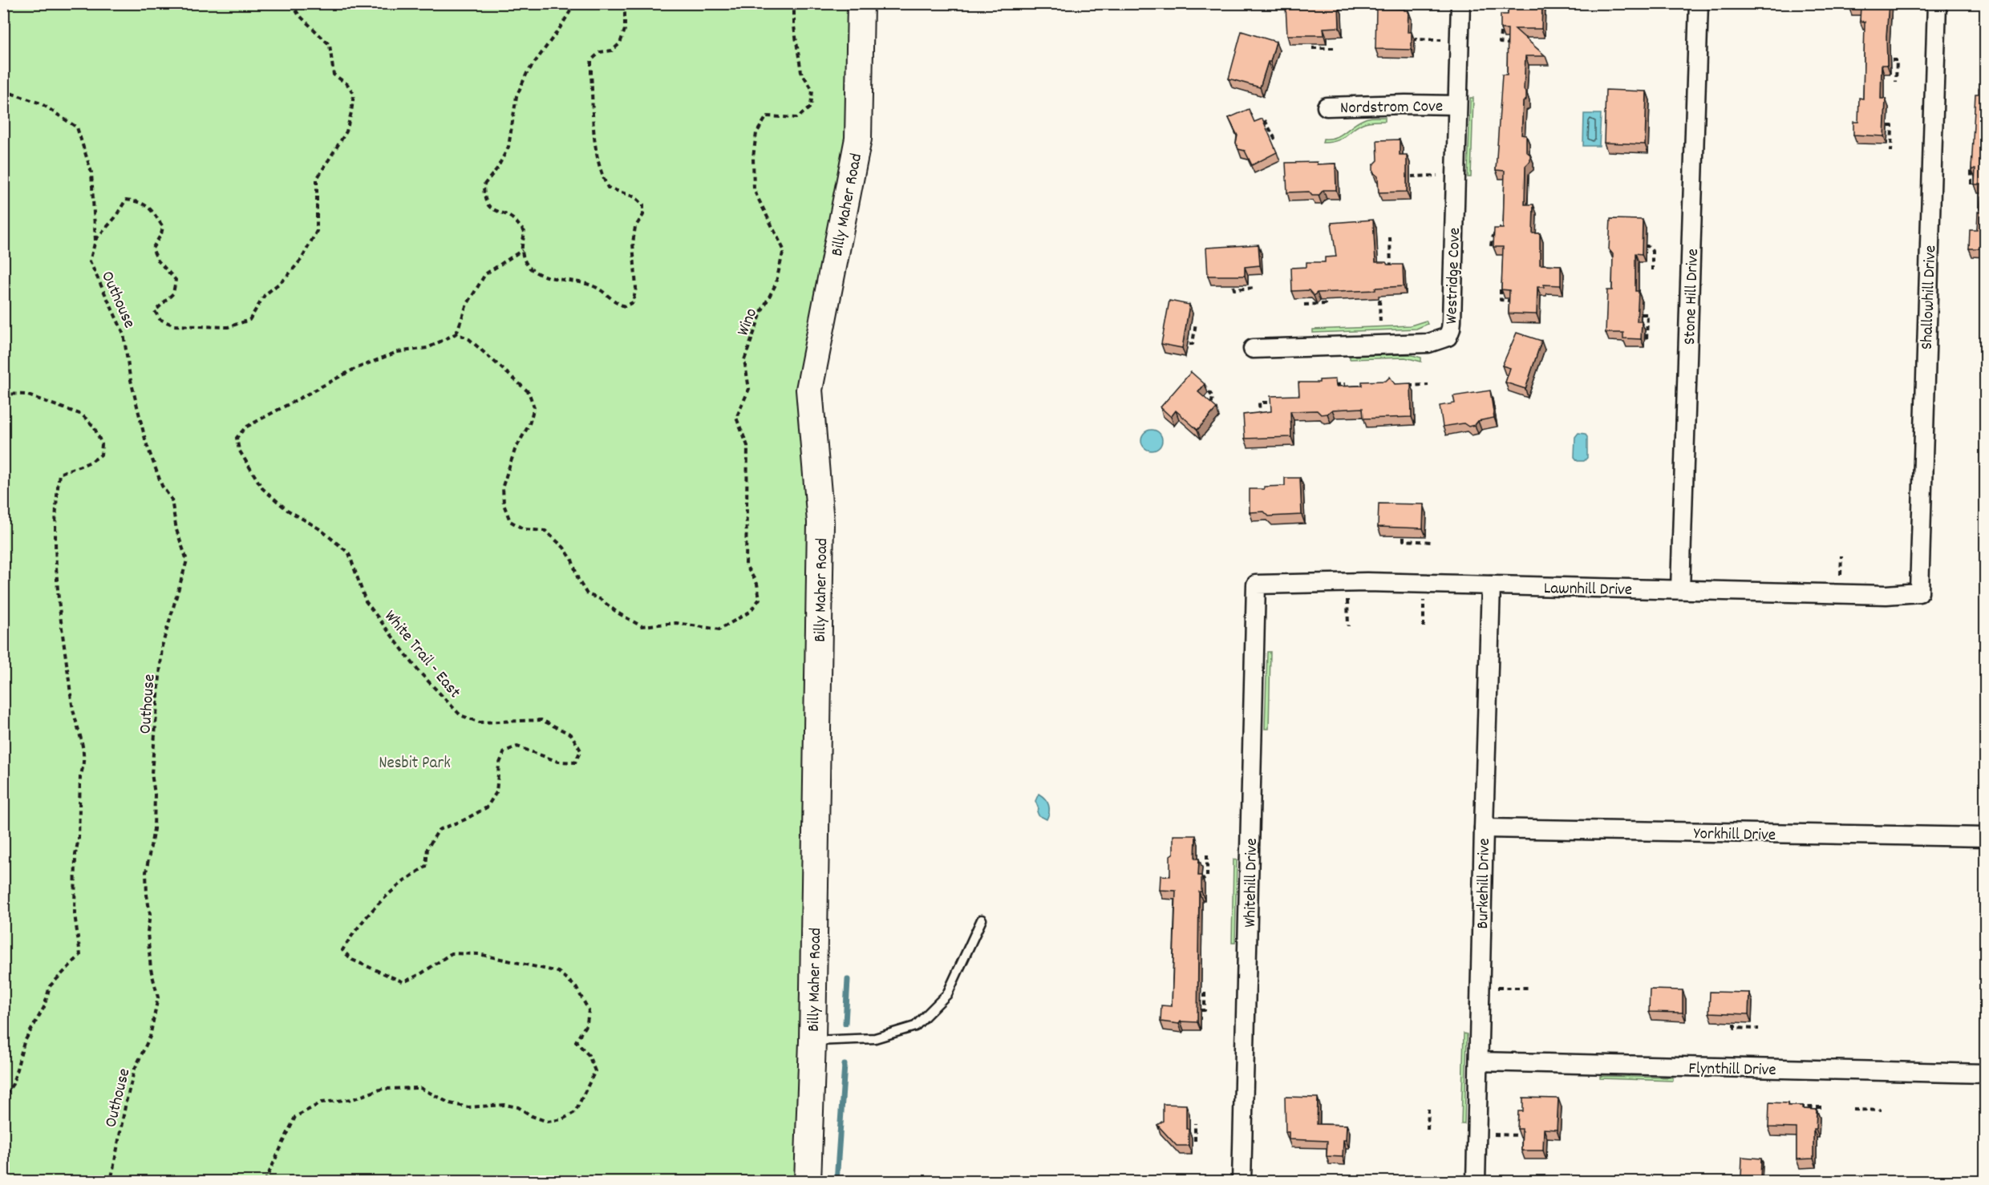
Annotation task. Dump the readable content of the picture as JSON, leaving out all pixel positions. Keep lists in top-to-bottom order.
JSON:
{
  "streets": {
    "main road": ["Billy Maher Road"],
    "street": [
      "Nordstrom Cove",
      "Westridge Cove",
      "Stone Hill Drive",
      "Shallowhill Drive",
      "Lawnhill Drive",
      "Yorkhill Drive",
      "Whitehill Drive",
      "Burkehill Drive",
      "Flynthill Drive"
    ],
    "path": ["Outhouse", "Wino", "White Trail - East"]
  },
  "crossings": [
    ["Nordstrom Cove", "Westridge Cove"],
    ["Stone Hill Drive", "Lawnhill Drive"],
    ["Shallowhill Drive", "Lawnhill Drive"],
    ["Wino", "White Trail - East"],
    ["Lawnhill Drive", "Whitehill Drive"],
    ["Lawnhill Drive", "Burkehill Drive"],
    ["Yorkhill Drive", "Burkehill Drive"],
    ["Burkehill Drive", "Flynthill Drive"]
  ],
  "parks": ["Nesbit Park"]
}
